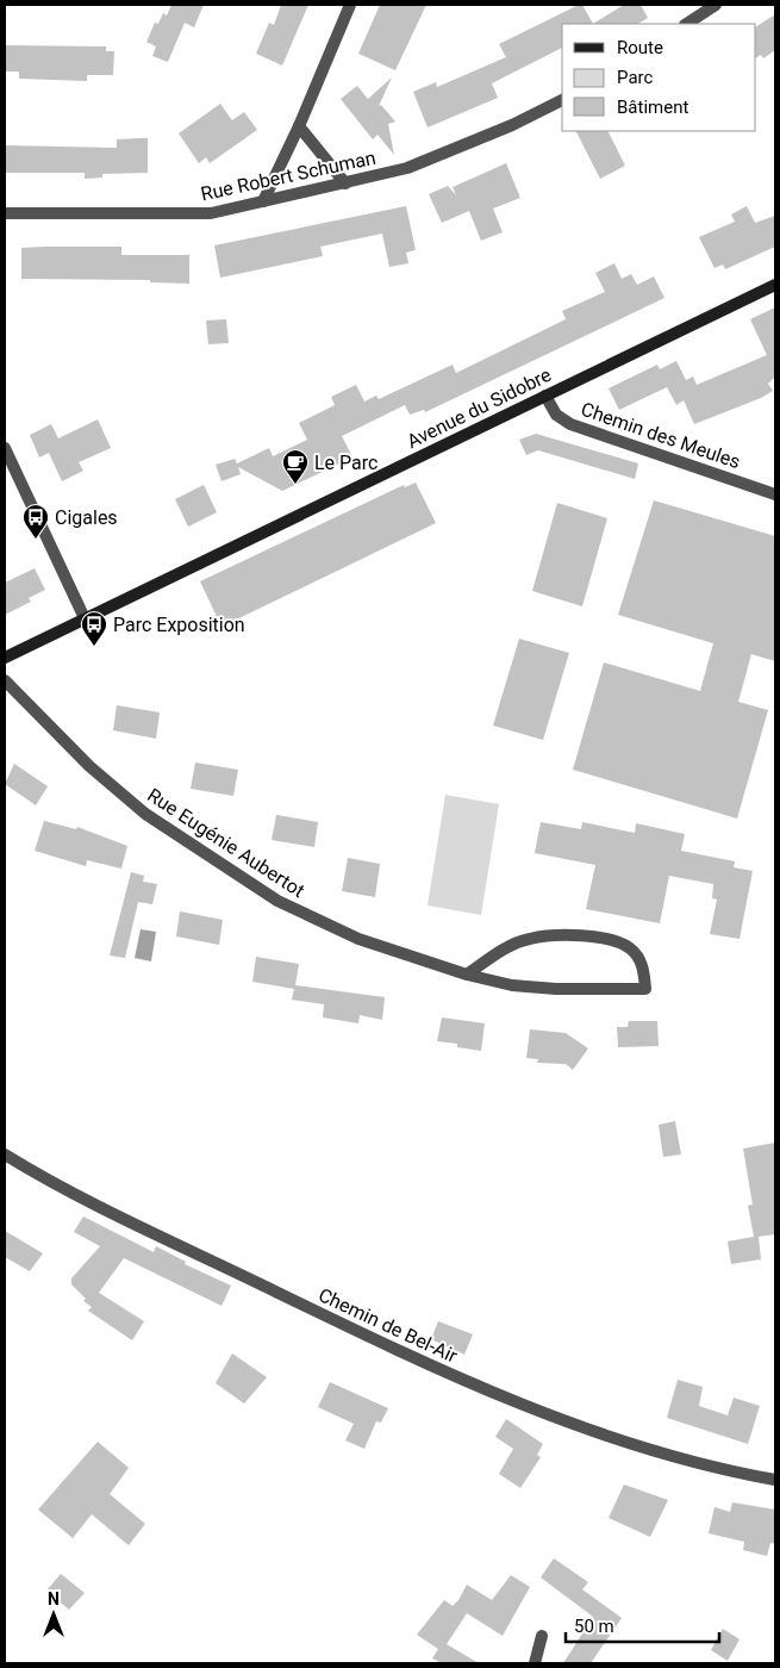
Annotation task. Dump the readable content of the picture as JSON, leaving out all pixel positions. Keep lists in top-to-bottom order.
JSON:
{
  "streets": {
    "main road": ["Avenue du Sidobre"],
    "street": [
      "Rue Robert Schuman",
      "Chemin des Meules",
      "Rue Eugénie Aubertot",
      "Chemin de Bel-Air"
    ]
  },
  "crossings": [
    ["Avenue du Sidobre", "Chemin des Meules"]
  ],
  "places": {
    "cafe": ["Le Parc"],
    "bus stop": ["Cigales", "Parc Exposition"]
  },
  "legend": ["Route", "Parc", "Bâtiment"],
  "scale_bar": "50 m",
  "north": "top"
}
